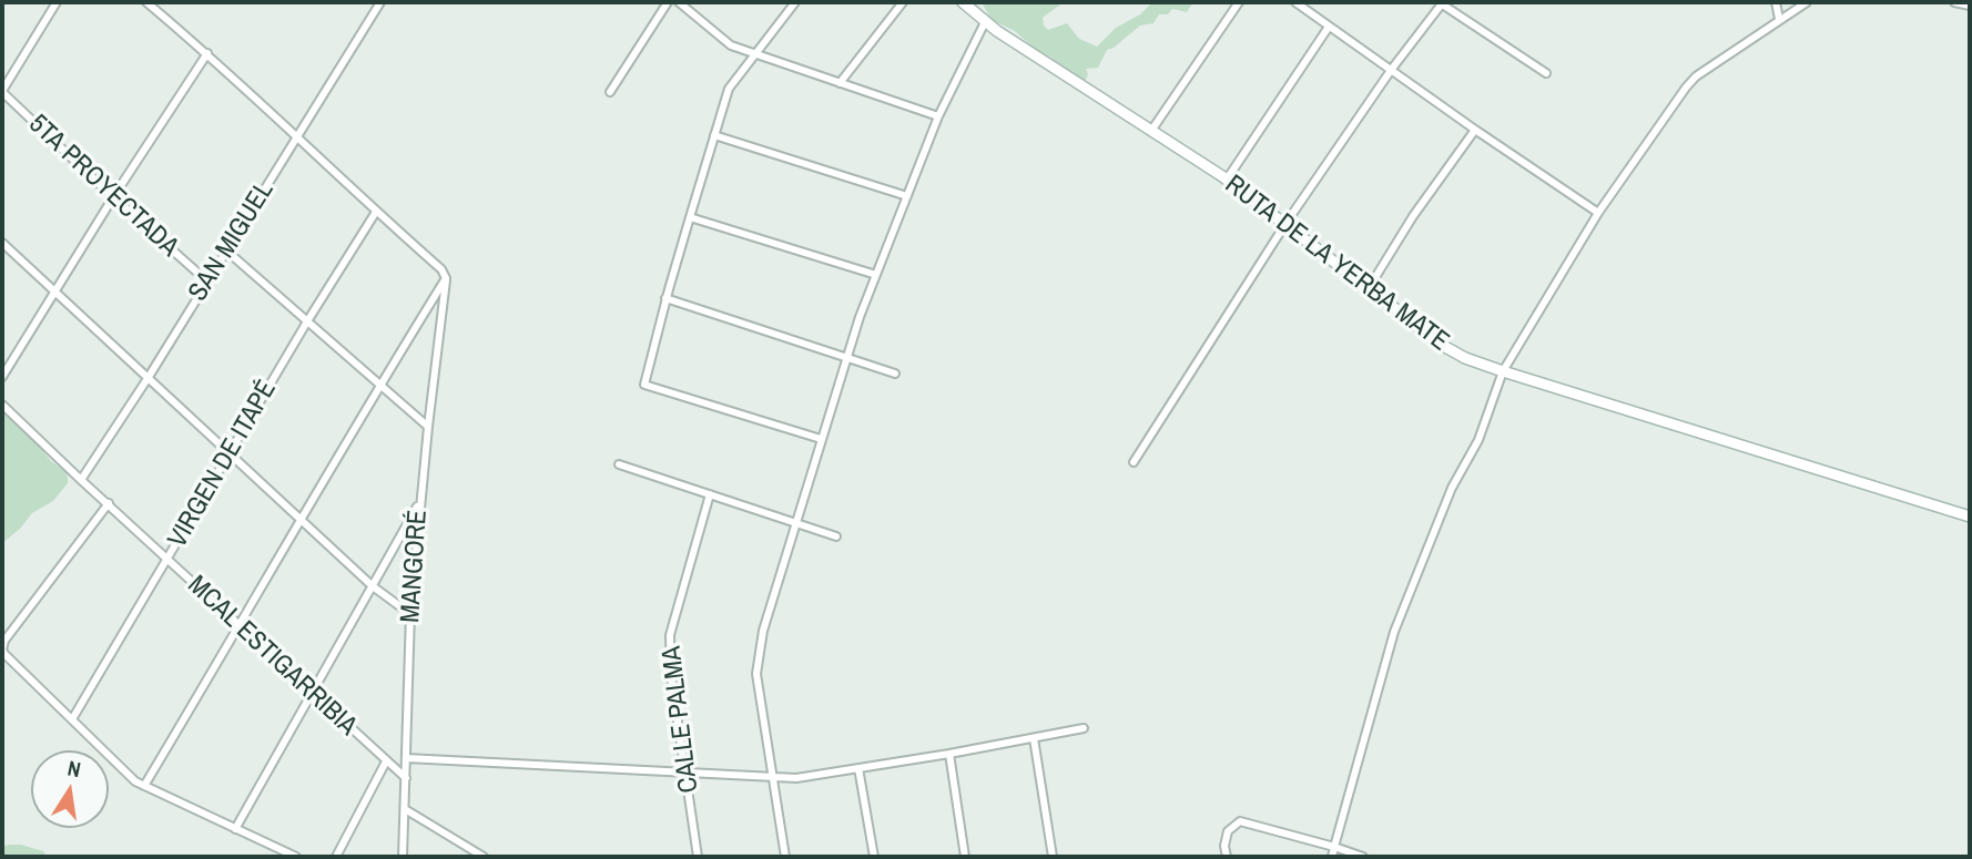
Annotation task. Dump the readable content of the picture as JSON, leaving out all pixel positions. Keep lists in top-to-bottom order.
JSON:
{
  "streets": {
    "main road": ["RUTA DE LA YERBA MATE"],
    "street": [
      "5TA PROYECTADA",
      "SAN MIGUEL",
      "VIRGEN DE ITAPÉ",
      "MANGORÉ",
      "MCAL ESTIGARRIBIA",
      "CALLE PALMA"
    ]
  },
  "crossings": [
    ["5TA PROYECTADA", "SAN MIGUEL"],
    ["SAN MIGUEL", "MCAL ESTIGARRIBIA"],
    ["VIRGEN DE ITAPÉ", "MCAL ESTIGARRIBIA"],
    ["MANGORÉ", "MCAL ESTIGARRIBIA"]
  ],
  "north": "top"
}
